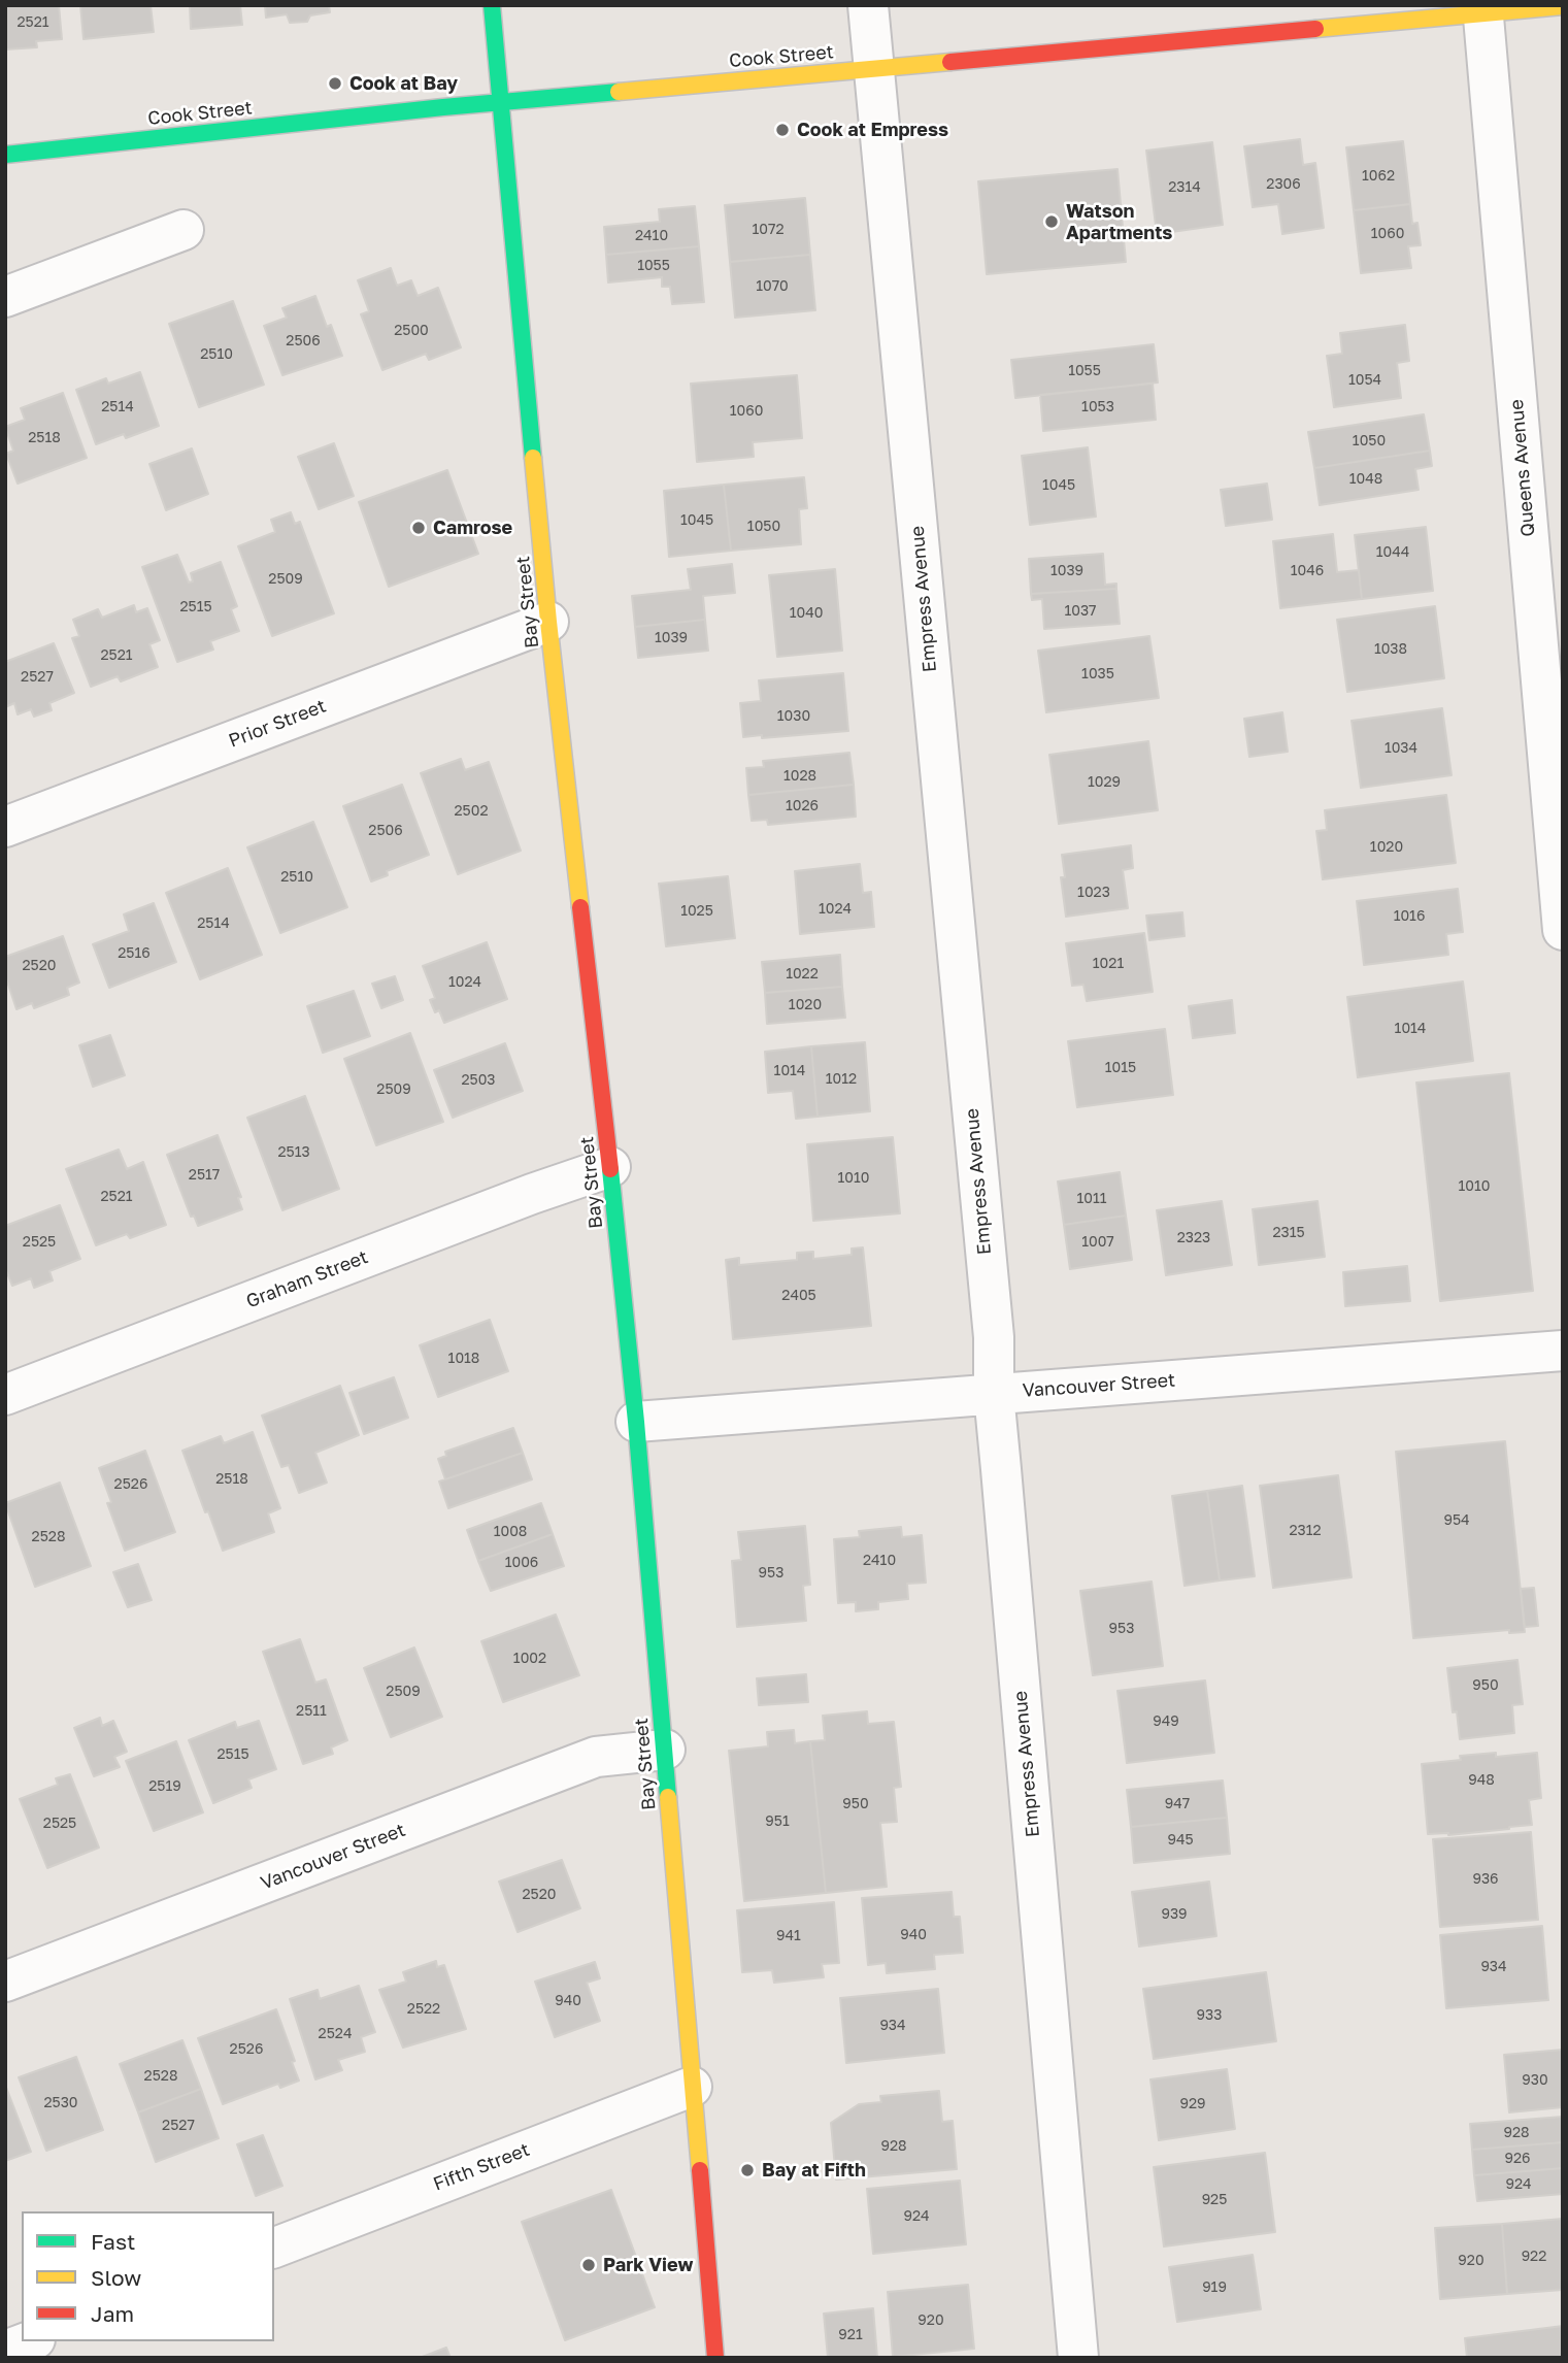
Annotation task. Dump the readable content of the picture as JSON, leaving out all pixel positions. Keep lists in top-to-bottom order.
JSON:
{
  "streets": {
    "main road": ["Cook Street", "Bay Street"],
    "street": [
      "Queens Avenue",
      "Empress Avenue",
      "Prior Street",
      "Graham Street",
      "Vancouver Street",
      "Fifth Street"
    ]
  },
  "crossings": [
    ["Cook Street", "Queens Avenue"],
    ["Cook Street", "Empress Avenue"],
    ["Cook Street", "Bay Street"],
    ["Empress Avenue", "Vancouver Street"],
    ["Bay Street", "Prior Street"],
    ["Bay Street", "Graham Street"],
    ["Bay Street", "Vancouver Street"],
    ["Bay Street", "Fifth Street"]
  ],
  "places": [
    "Cook at Bay",
    "Cook at Empress",
    "Watson Apartments",
    "Camrose",
    "Bay at Fifth",
    "Park View"
  ],
  "house_numbers": [
    "2521",
    "1062",
    "2306",
    "2314",
    "1072",
    "1060",
    "2410",
    "1055",
    "1070",
    "2500",
    "2506",
    "2510",
    "1055",
    "1054",
    "2514",
    "1053",
    "1060",
    "2518",
    "1050",
    "1048",
    "1045",
    "1045",
    "1050",
    "1044",
    "1039",
    "1046",
    "2509",
    "2515",
    "1037",
    "1040",
    "1039",
    "1038",
    "2521",
    "1035",
    "2527",
    "1030",
    "1034",
    "1028",
    "1029",
    "1026",
    "2502",
    "2506",
    "1020",
    "2510",
    "1023",
    "1024",
    "1025",
    "1016",
    "2514",
    "2516",
    "1021",
    "2520",
    "1022",
    "1024",
    "1020",
    "1014",
    "1015",
    "1014",
    "1012",
    "2503",
    "2509",
    "2513",
    "2517",
    "1010",
    "1010",
    "2521",
    "1011",
    "2315",
    "2323",
    "2525",
    "1007",
    "2405",
    "1018",
    "2518",
    "2526",
    "954",
    "2312",
    "1008",
    "2528",
    "2410",
    "1006",
    "953",
    "953",
    "1002",
    "950",
    "2509",
    "2511",
    "949",
    "2515",
    "948",
    "2519",
    "950",
    "947",
    "951",
    "2525",
    "945",
    "936",
    "2520",
    "939",
    "940",
    "941",
    "934",
    "940",
    "2522",
    "933",
    "934",
    "2524",
    "2526",
    "2528",
    "930",
    "2530",
    "929",
    "2527",
    "928",
    "928",
    "926",
    "924",
    "925",
    "924",
    "922",
    "920",
    "919",
    "920",
    "921"
  ],
  "legend": ["Fast", "Slow", "Jam"]
}
